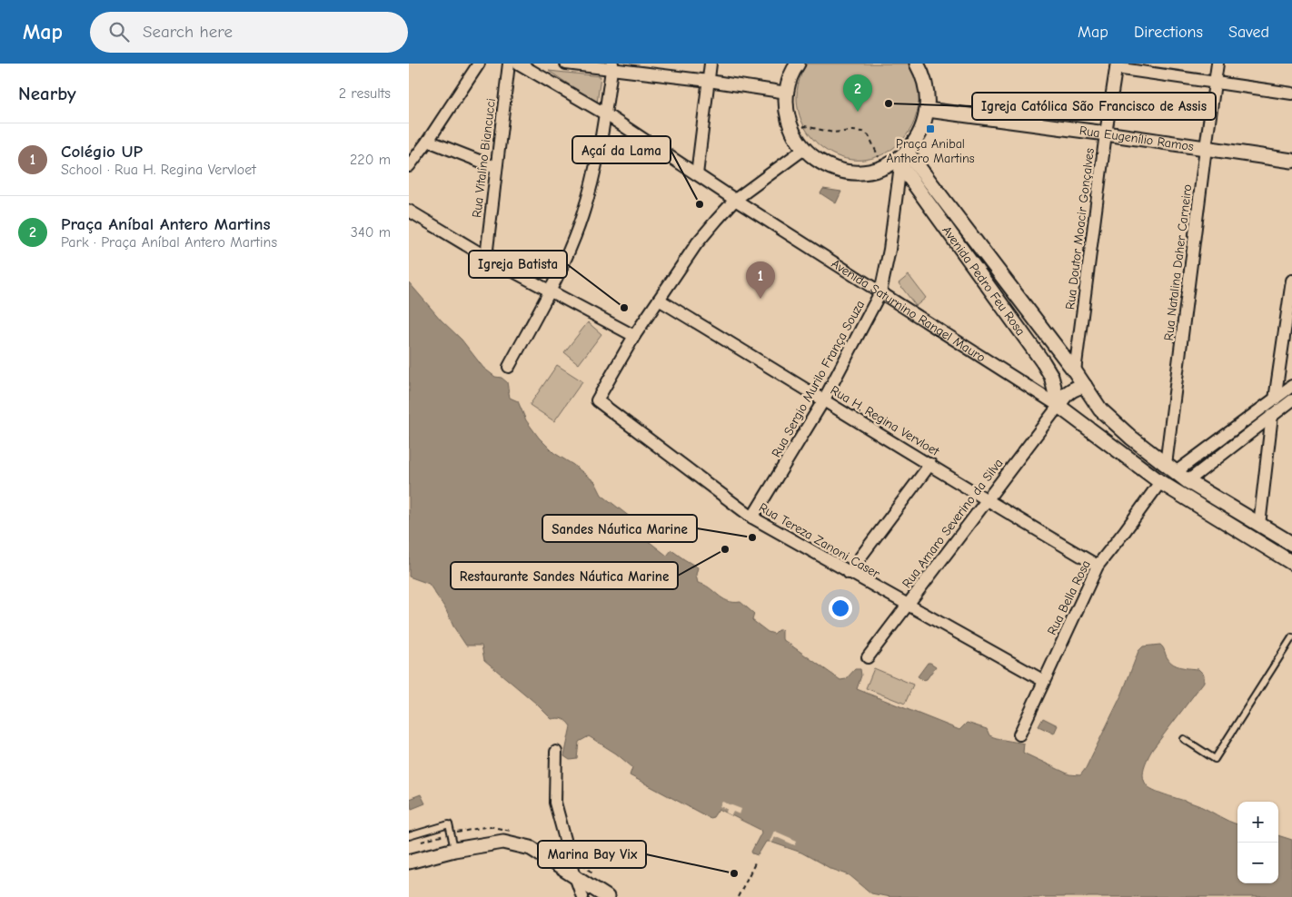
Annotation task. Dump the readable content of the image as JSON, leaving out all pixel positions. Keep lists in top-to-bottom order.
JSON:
{
  "streets": {
    "street": [
      "Rua Eugenílio Ramos",
      "Rua Vitalino Biancucci",
      "Rua Doutor Moacir Gonçalves",
      "Rua Natalina Daher Carneiro",
      "Avenida Pedro Feu Rosa",
      "Avenida Saturnino Rangel Mauro",
      "Rua Sergio Murilo França Souza",
      "Rua H. Regina Vervloet",
      "Rua Amaro Severino da Silva",
      "Rua Tereza Zanoni Caser",
      "Rua Bella Rosa"
    ]
  },
  "crossings": [
    ["Rua Eugenílio Ramos", "Rua Doutor Moacir Gonçalves"],
    ["Rua Eugenílio Ramos", "Rua Natalina Daher Carneiro"],
    ["Rua Doutor Moacir Gonçalves", "Avenida Pedro Feu Rosa"],
    ["Avenida Pedro Feu Rosa", "Avenida Saturnino Rangel Mauro"],
    ["Avenida Pedro Feu Rosa", "Rua Sergio Murilo França Souza"],
    ["Avenida Pedro Feu Rosa", "Rua Amaro Severino da Silva"],
    ["Avenida Saturnino Rangel Mauro", "Rua Sergio Murilo França Souza"],
    ["Avenida Saturnino Rangel Mauro", "Rua Amaro Severino da Silva"],
    ["Avenida Saturnino Rangel Mauro", "Rua Bella Rosa"],
    ["Rua Sergio Murilo França Souza", "Rua H. Regina Vervloet"],
    ["Rua Sergio Murilo França Souza", "Rua Tereza Zanoni Caser"],
    ["Rua H. Regina Vervloet", "Rua Amaro Severino da Silva"],
    ["Rua H. Regina Vervloet", "Rua Bella Rosa"],
    ["Rua Amaro Severino da Silva", "Rua Tereza Zanoni Caser"],
    ["Rua Tereza Zanoni Caser", "Rua Bella Rosa"]
  ],
  "places": {
    "other": [
      "Igreja Católica São Francisco de Assis",
      "Açaí da Lama",
      "Igreja Batista",
      "Sandes Náutica Marine",
      "Restaurante Sandes Náutica Marine",
      "Marina Bay Vix"
    ],
    "transit": ["Praça Anibal Anthero Martins"]
  },
  "page": {
    "header": "Map",
    "search": "Search here",
    "nav": ["Map", "Directions", "Saved"],
    "heading": ["Nearby", "2 results"],
    "pins": ["2", "1"],
    "list": [
      {
        "mark": "1",
        "name": "Colégio UP",
        "note": "School · Rua H. Regina Vervloet",
        "value": "220 m"
      },
      {
        "mark": "2",
        "name": "Praça Aníbal Antero Martins",
        "note": "Park · Praça Aníbal Antero Martins",
        "value": "340 m"
      }
    ],
    "map_buttons": ["+", "−"]
  }
}
